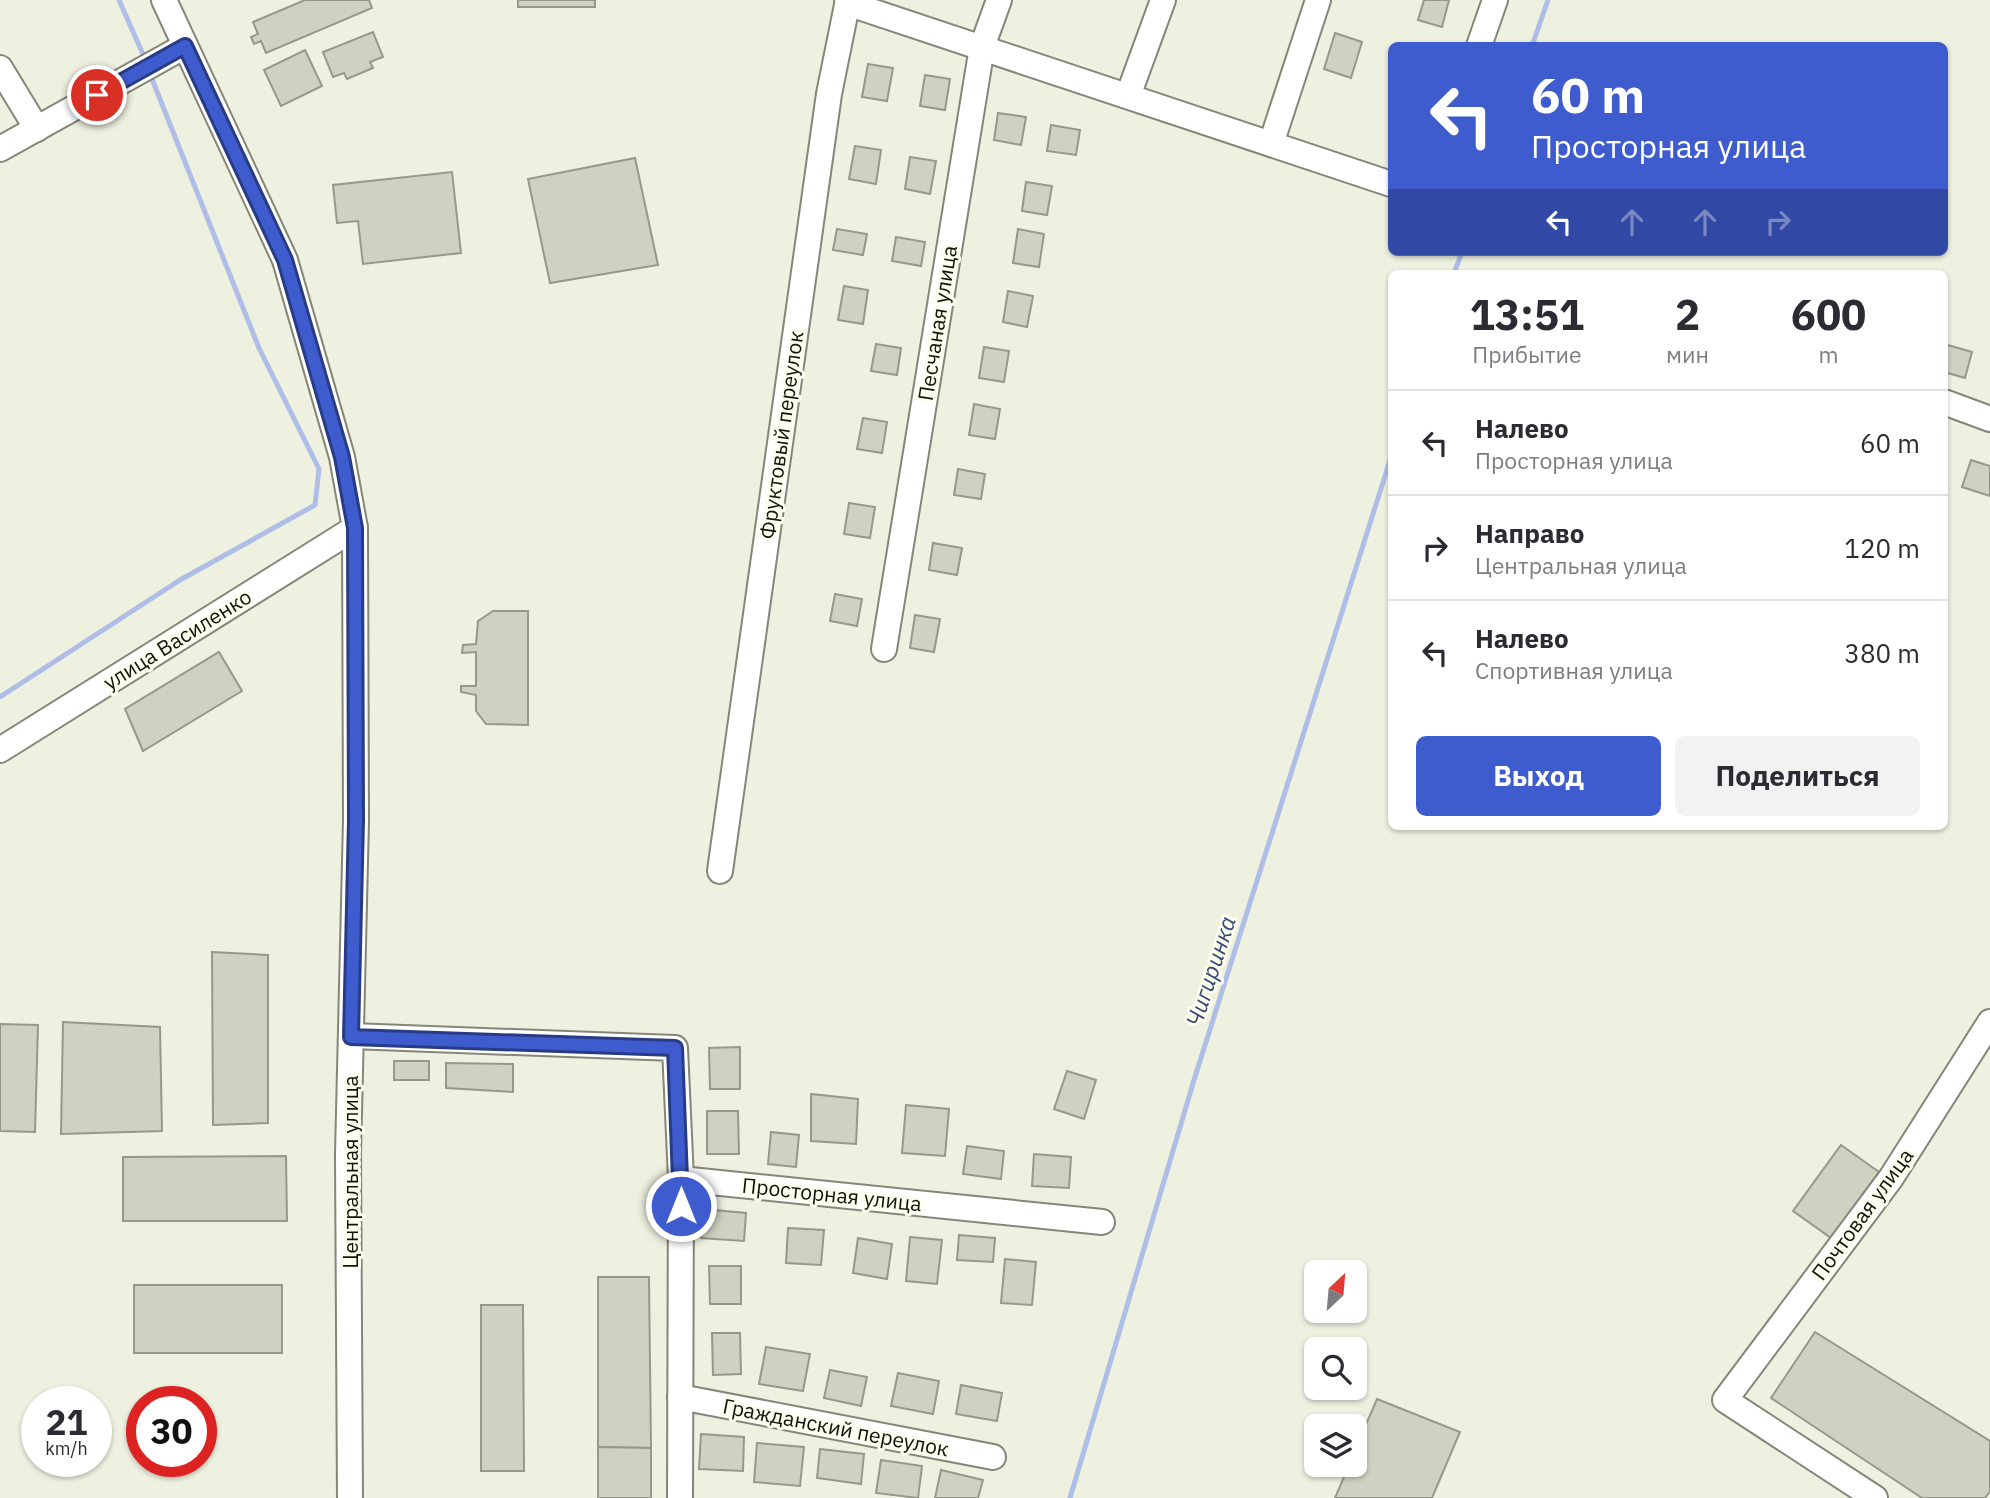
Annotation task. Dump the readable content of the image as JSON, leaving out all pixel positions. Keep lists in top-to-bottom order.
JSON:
{
  "streets": {
    "street": [
      "Песчаная улица",
      "Фруктовый переулок",
      "улица Василенко",
      "Центральная улица",
      "Просторная улица",
      "Почтовая улица",
      "Гражданский переулок"
    ]
  },
  "crossings": [
    ["улица Василенко", "Центральная улица"]
  ],
  "water": ["Чигиринка"],
  "north": "top right",
  "page": {
    "turn": ["60 m", "Просторная улица"],
    "eta": [
      "13:51",
      "Прибытие",
      "2",
      "мин",
      "600",
      "m"
    ],
    "list": [
      {
        "name": "Налево",
        "note": "Просторная улица",
        "value": "60 m"
      },
      {
        "name": "Направо",
        "note": "Центральная улица",
        "value": "120 m"
      },
      {
        "name": "Налево",
        "note": "Спортивная улица",
        "value": "380 m"
      }
    ],
    "buttons": ["Выход", "Поделиться"],
    "speed": "21 km/h",
    "limit": "30"
  }
}
